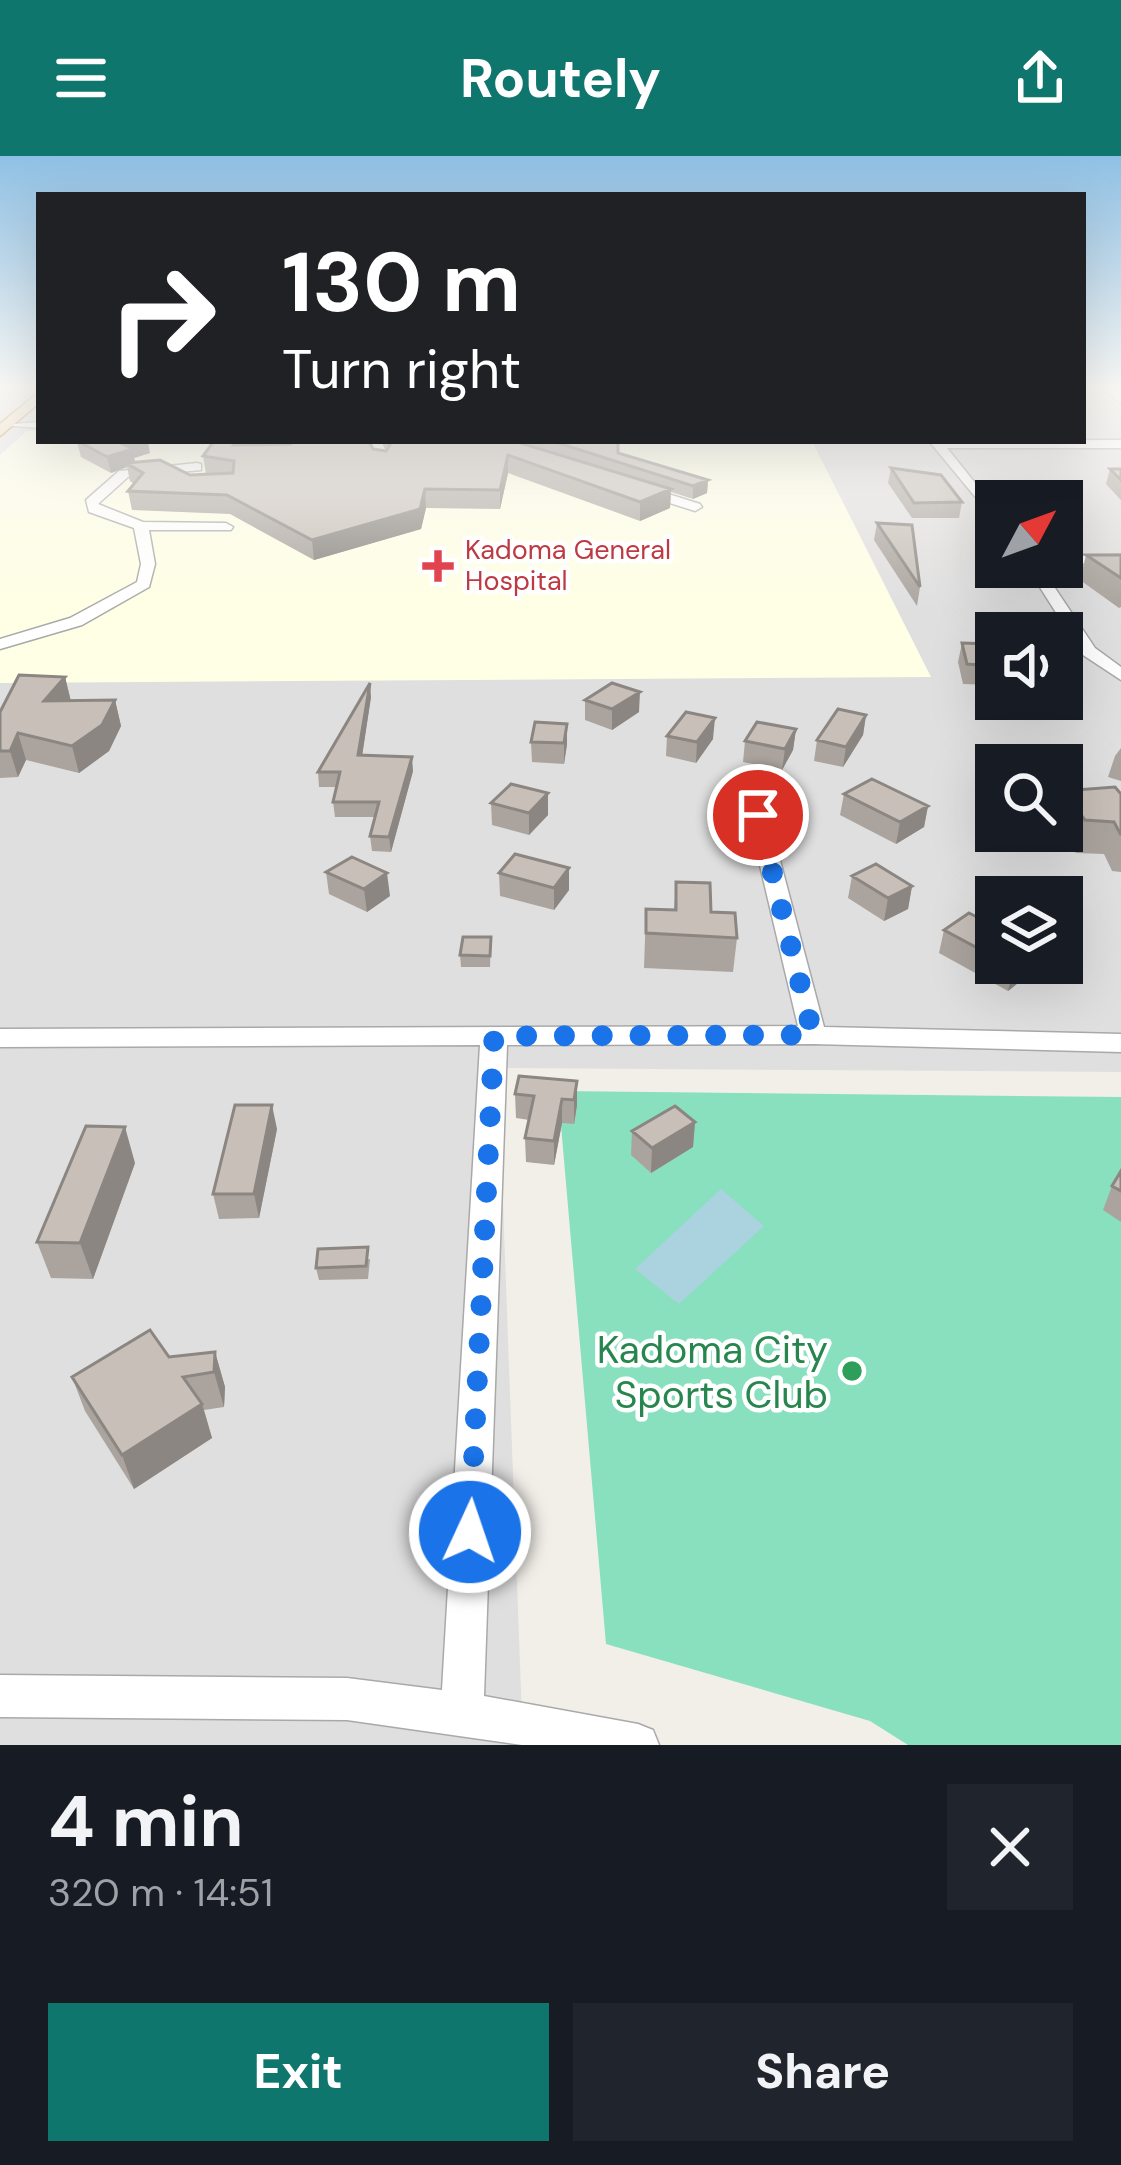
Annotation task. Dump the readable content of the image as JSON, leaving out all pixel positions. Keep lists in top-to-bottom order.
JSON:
{
  "places": {
    "health": ["Kadoma General Hospital"],
    "other": ["Kadoma City Sports Club"]
  },
  "north": "top right",
  "page": {
    "header": "Routely",
    "turn": ["130 m", "Turn right"],
    "heading": ["4 min", "320 m · 14:51"],
    "buttons": ["Exit", "Share"]
  }
}
